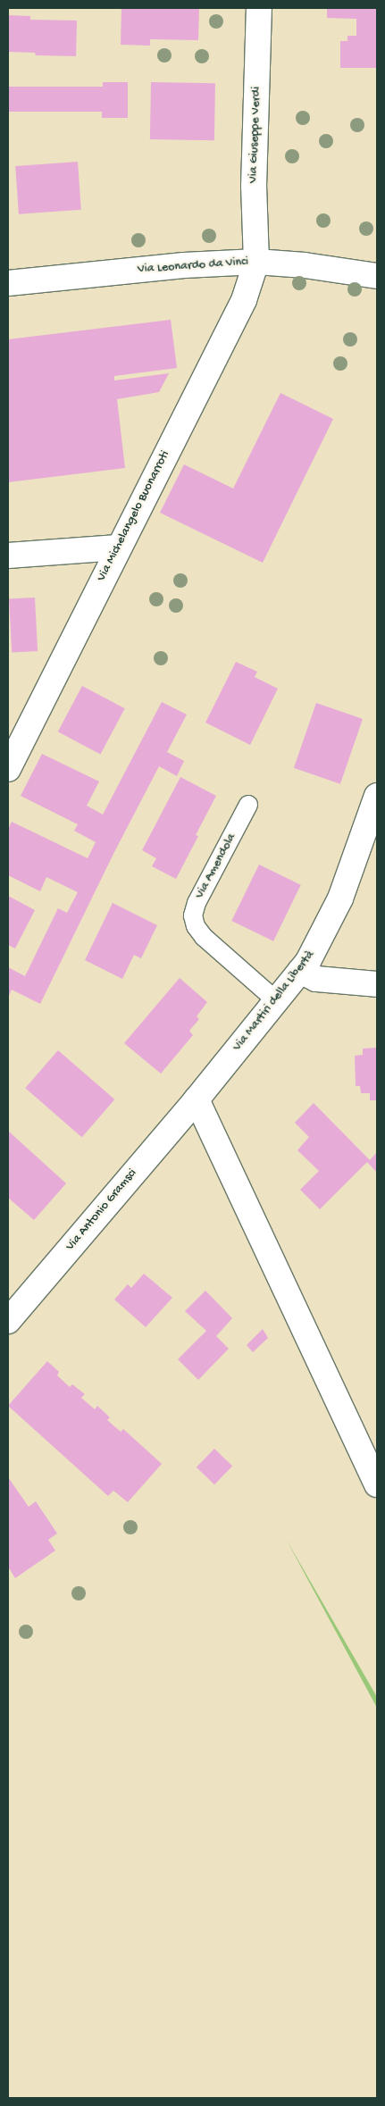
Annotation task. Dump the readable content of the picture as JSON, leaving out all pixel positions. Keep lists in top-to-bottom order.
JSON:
{
  "streets": {
    "street": [
      "Via Giuseppe Verdi",
      "Via Leonardo da Vinci",
      "Via Michelangelo Buonarroti",
      "Via Martiri della Libertà",
      "Via Antonio Gramsci"
    ],
    "lane": ["Via Amendola"]
  },
  "crossings": [
    ["Via Giuseppe Verdi", "Via Leonardo da Vinci"],
    ["Via Giuseppe Verdi", "Via Michelangelo Buonarroti"],
    ["Via Leonardo da Vinci", "Via Michelangelo Buonarroti"],
    ["Via Amendola", "Via Martiri della Libertà"],
    ["Via Martiri della Libertà", "Via Antonio Gramsci"]
  ]
}
